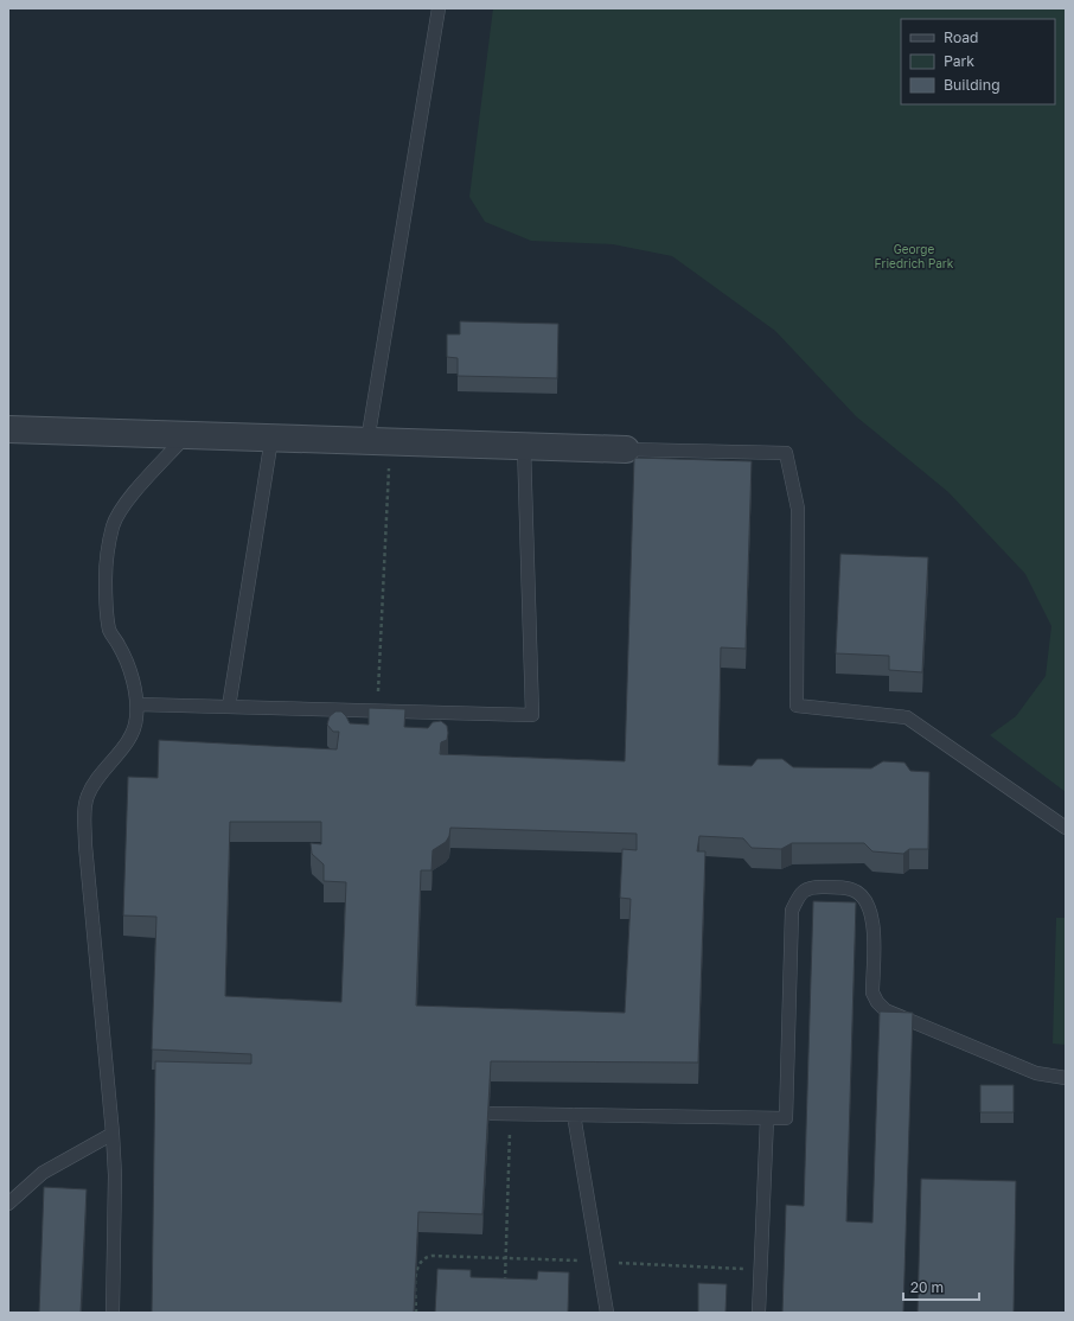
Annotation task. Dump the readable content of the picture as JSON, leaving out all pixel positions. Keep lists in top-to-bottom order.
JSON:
{
  "parks": ["George Friedrich Park"],
  "legend": ["Road", "Park", "Building"],
  "scale_bar": "20 m"
}
